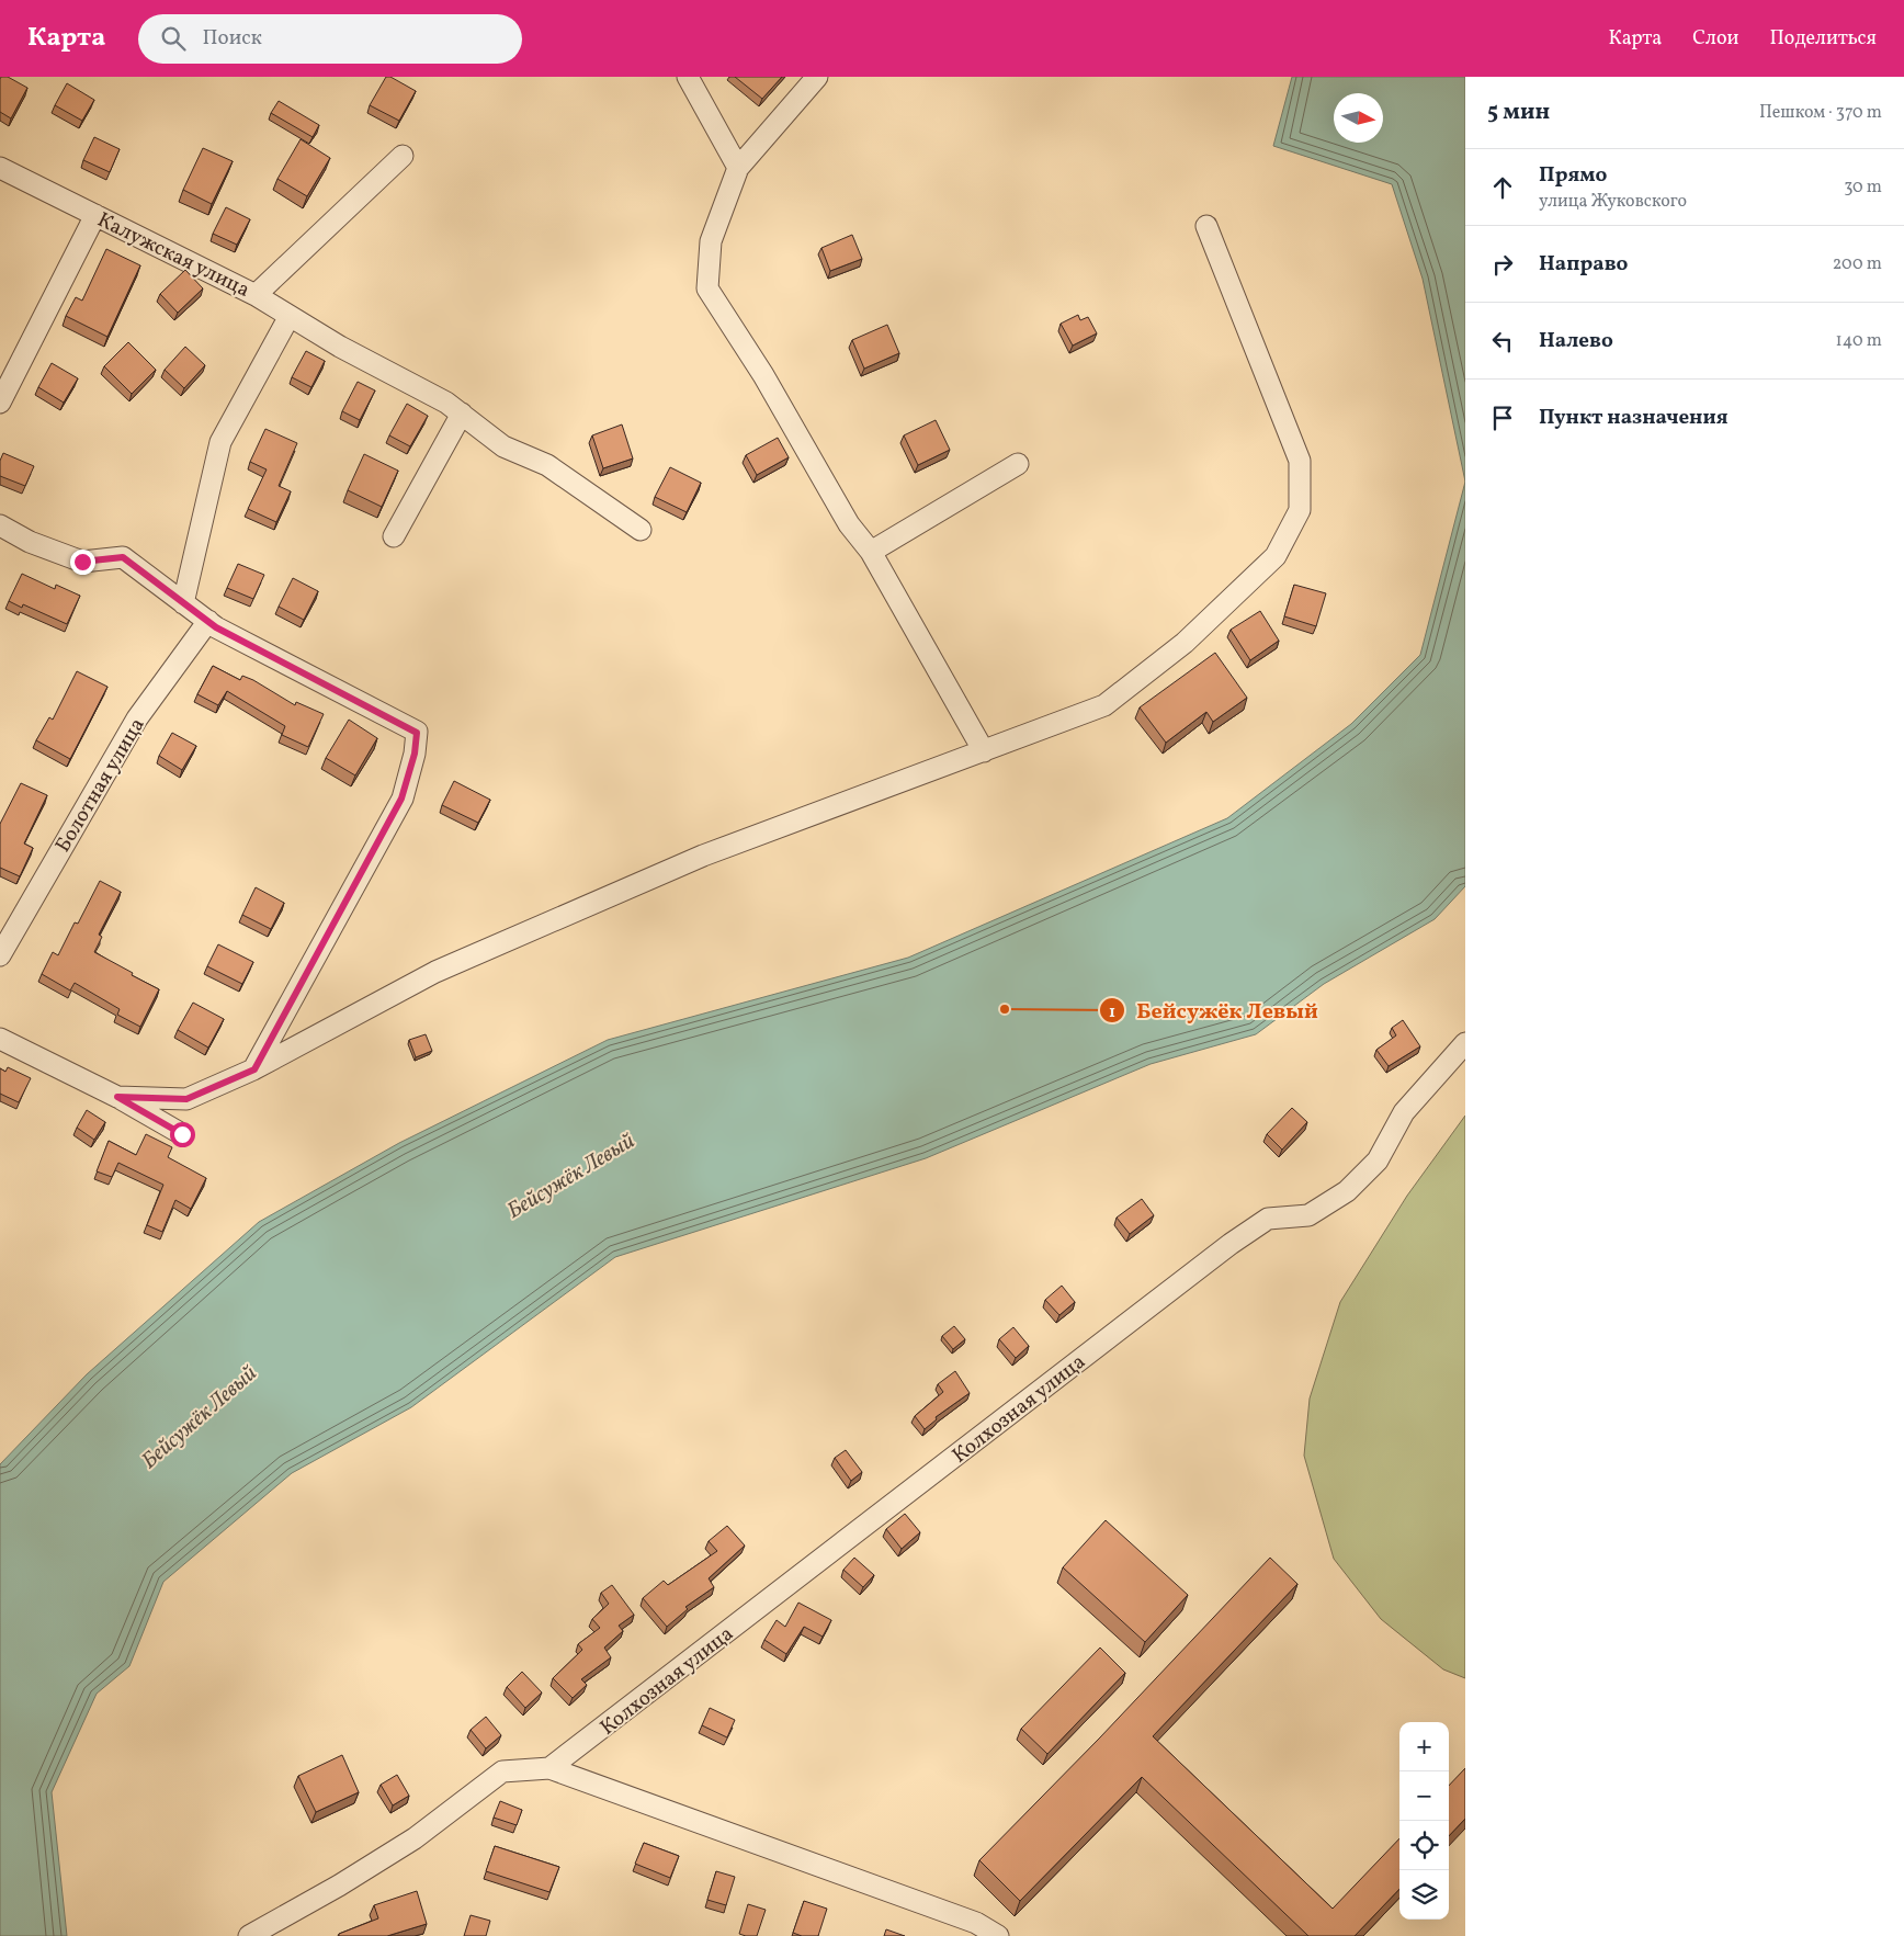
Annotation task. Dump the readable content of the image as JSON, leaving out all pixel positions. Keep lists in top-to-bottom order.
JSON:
{
  "streets": {
    "street": ["Калужская улица", "Болотная улица", "Колхозная улица"]
  },
  "water": ["Бейсужёк Левый"],
  "places": ["Бейсужёк Левый"],
  "north": "right",
  "page": {
    "header": "Карта",
    "search": "Поиск",
    "nav": ["Карта", "Слои", "Поделиться"],
    "heading": ["5 мин", "Пешком · 370 m"],
    "list": [
      ["Прямо", "улица Жуковского", "30 m"],
      ["Направо", "200 m"],
      ["Налево", "140 m"],
      "Пункт назначения"
    ],
    "map_buttons": ["+", "−"]
  }
}
